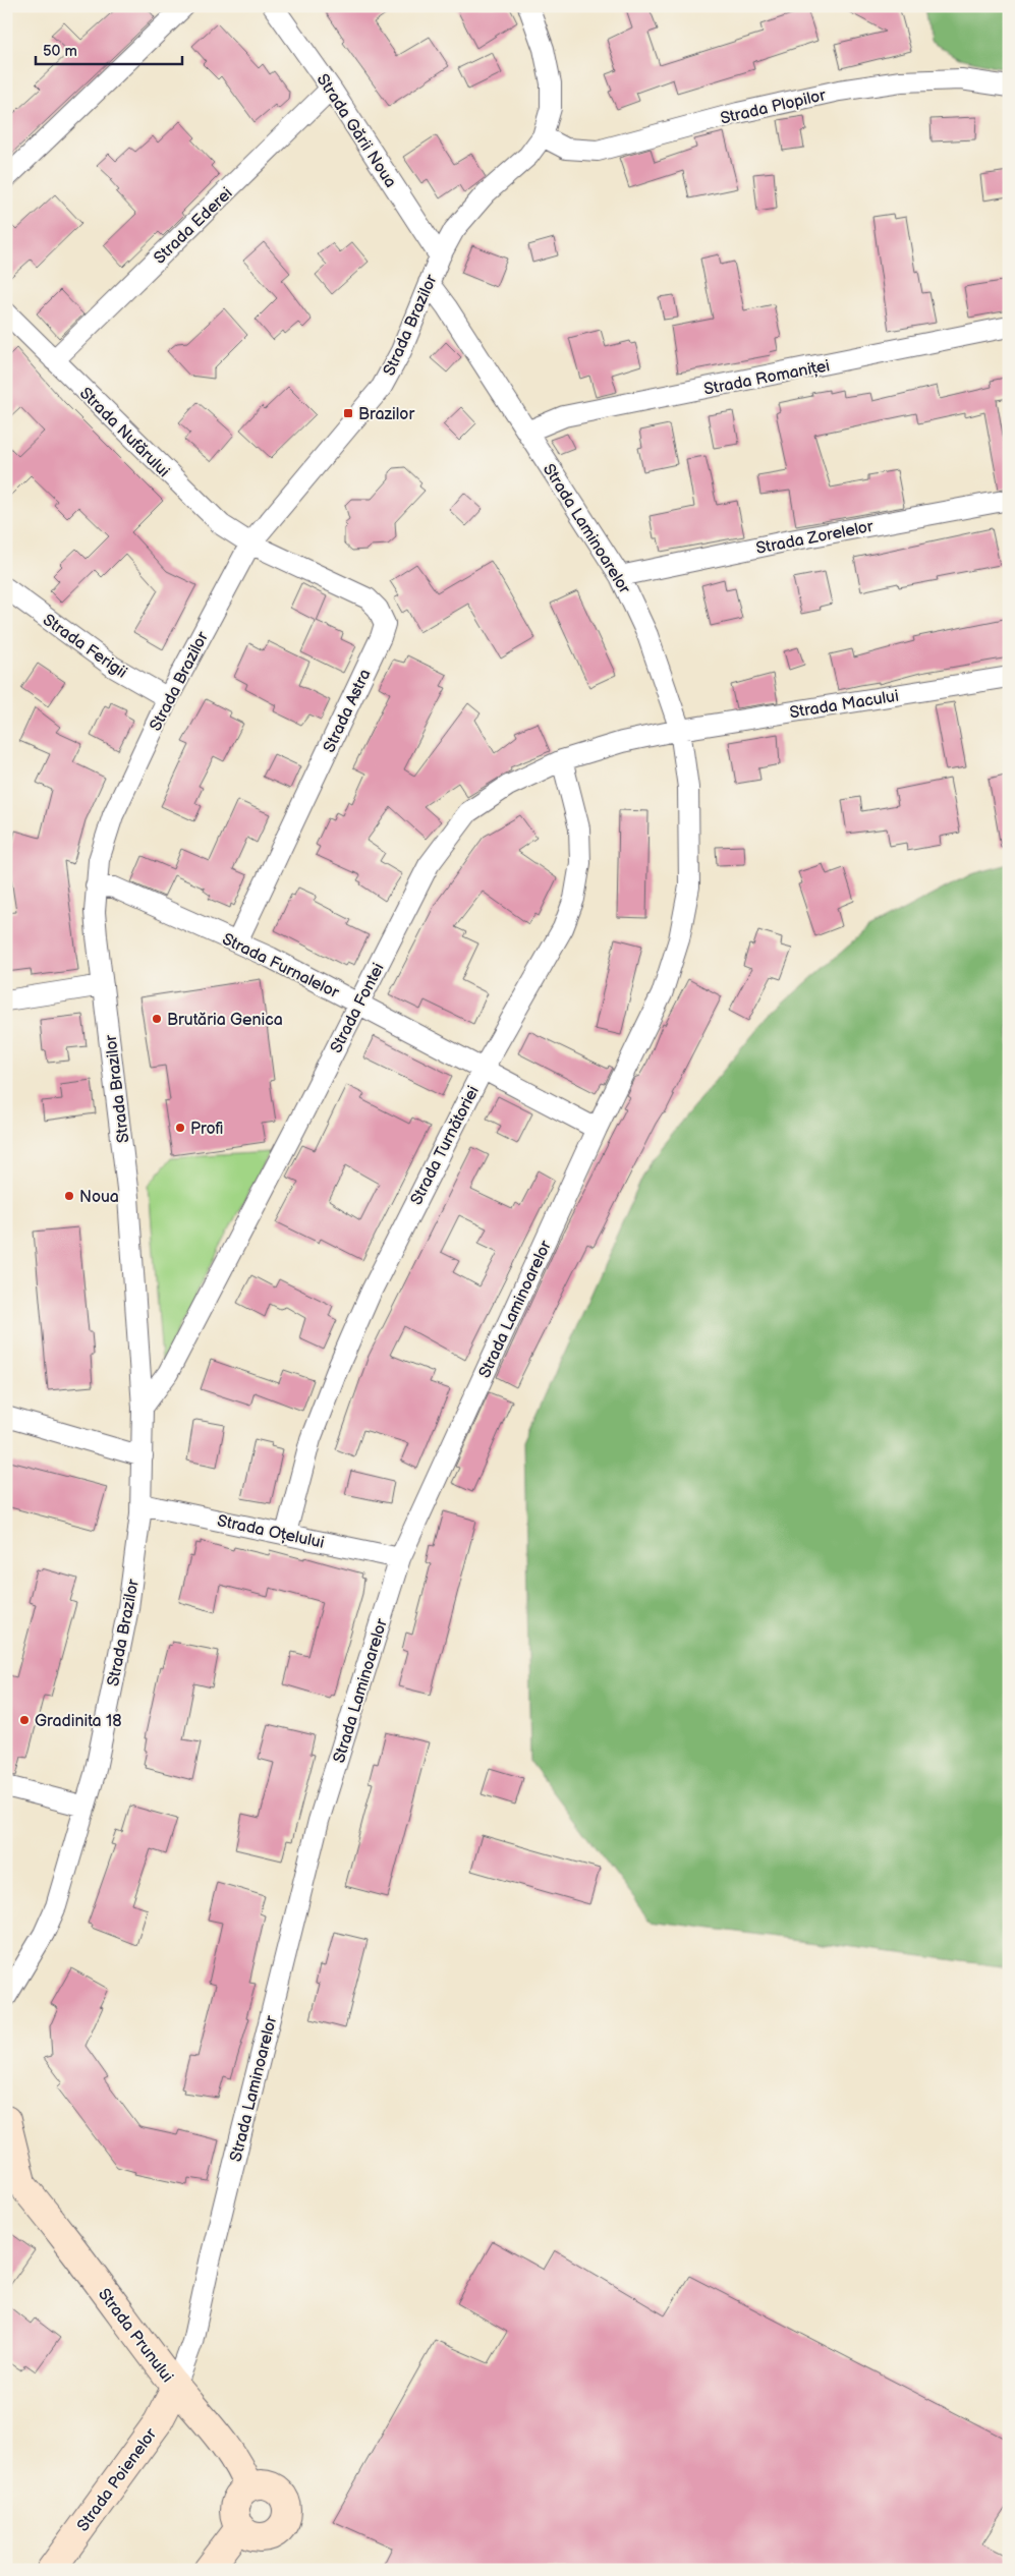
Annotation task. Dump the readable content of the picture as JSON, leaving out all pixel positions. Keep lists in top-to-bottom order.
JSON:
{
  "streets": {
    "street": [
      "Strada Plopilor",
      "Strada Gării Noua",
      "Strada Ederei",
      "Strada Brazilor",
      "Strada Romaniței",
      "Strada Nufărului",
      "Strada Laminoarelor",
      "Strada Zorelelor",
      "Strada Ferigii",
      "Strada Macului",
      "Strada Astra",
      "Strada Furnalelor",
      "Strada Fontei",
      "Strada Turnătoriei",
      "Strada Oțelului",
      "Strada Prunului",
      "Strada Poienelor"
    ]
  },
  "crossings": [
    ["Strada Plopilor", "Strada Brazilor"],
    ["Strada Gării Noua", "Strada Ederei"],
    ["Strada Gării Noua", "Strada Brazilor"],
    ["Strada Ederei", "Strada Nufărului"],
    ["Strada Brazilor", "Strada Nufărului"],
    ["Strada Brazilor", "Strada Laminoarelor"],
    ["Strada Brazilor", "Strada Ferigii"],
    ["Strada Brazilor", "Strada Astra"],
    ["Strada Brazilor", "Strada Furnalelor"],
    ["Strada Brazilor", "Strada Fontei"],
    ["Strada Brazilor", "Strada Oțelului"],
    ["Strada Romaniței", "Strada Laminoarelor"],
    ["Strada Nufărului", "Strada Astra"],
    ["Strada Laminoarelor", "Strada Zorelelor"],
    ["Strada Laminoarelor", "Strada Macului"],
    ["Strada Laminoarelor", "Strada Furnalelor"],
    ["Strada Laminoarelor", "Strada Fontei"],
    ["Strada Laminoarelor", "Strada Oțelului"],
    ["Strada Laminoarelor", "Strada Prunului"],
    ["Strada Laminoarelor", "Strada Poienelor"],
    ["Strada Macului", "Strada Fontei"],
    ["Strada Astra", "Strada Furnalelor"],
    ["Strada Furnalelor", "Strada Fontei"],
    ["Strada Furnalelor", "Strada Turnătoriei"],
    ["Strada Fontei", "Strada Turnătoriei"],
    ["Strada Turnătoriei", "Strada Oțelului"],
    ["Strada Prunului", "Strada Poienelor"]
  ],
  "places": {
    "transit": ["Brazilor"],
    "other": [
      "Brutăria Genica",
      "Profi",
      "Noua",
      "Gradinita 18"
    ]
  },
  "scale_bar": "50 m"
}
